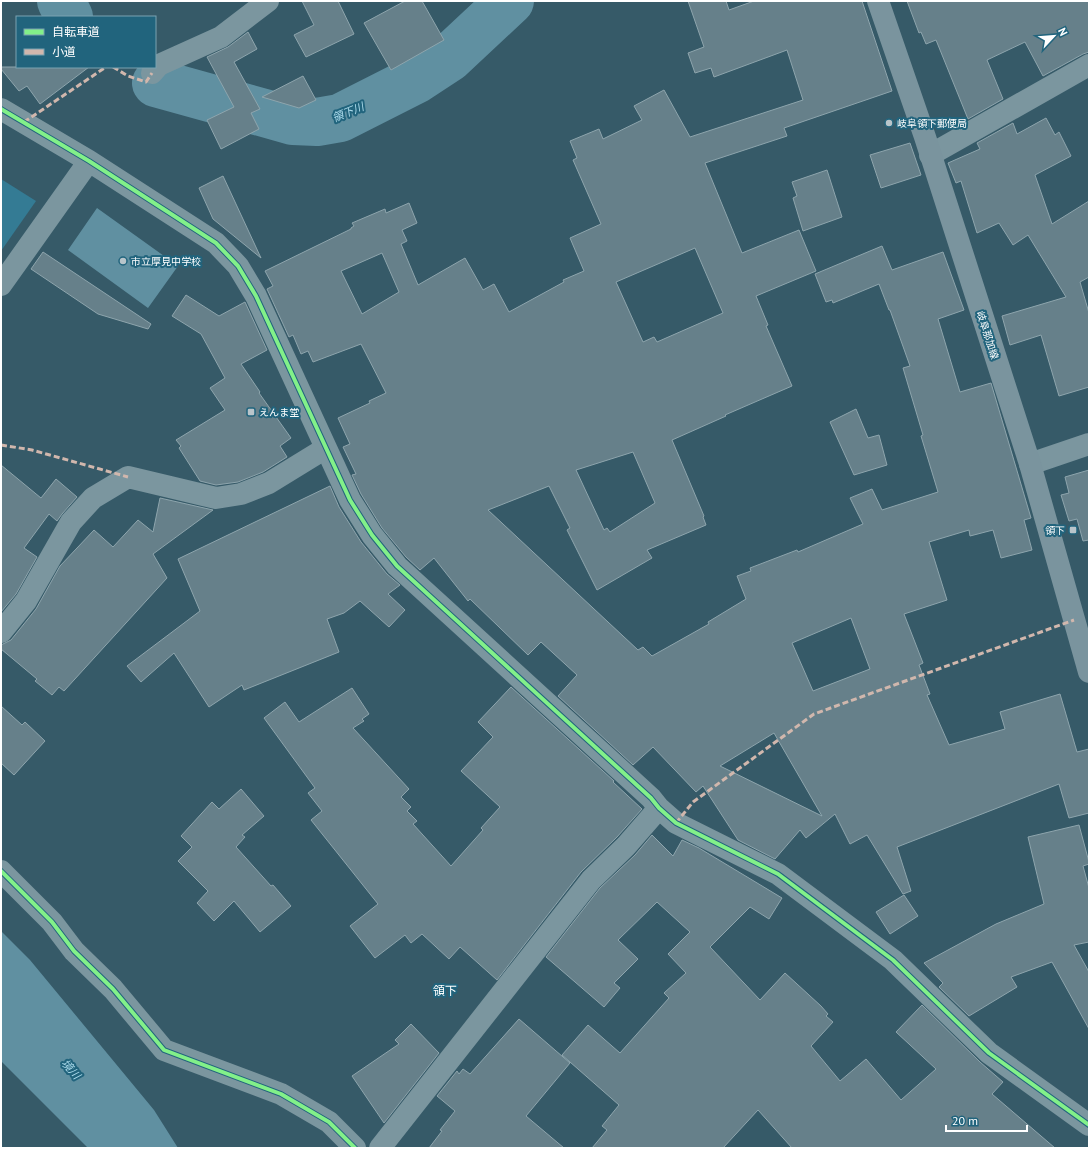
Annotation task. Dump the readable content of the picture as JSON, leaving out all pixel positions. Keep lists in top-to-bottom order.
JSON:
{
  "streets": {
    "main road": ["岐阜那加線"]
  },
  "districts": ["領下"],
  "water": ["領下川", "境川"],
  "places": {
    "other": ["岐阜領下郵便局", "市立厚見中学校"],
    "transit": ["えんま堂", "領下"]
  },
  "legend": ["自転車道", "小道"],
  "scale_bar": "20 m",
  "north": "top right"
}
